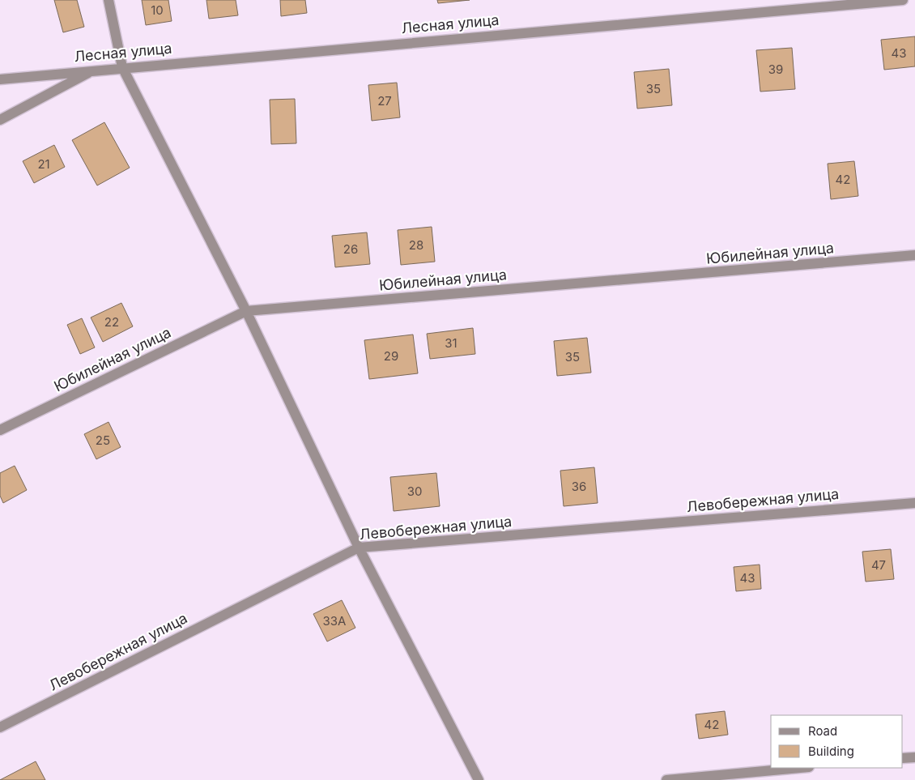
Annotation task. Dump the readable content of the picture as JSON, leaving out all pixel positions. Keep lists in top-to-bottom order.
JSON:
{
  "streets": {
    "street": ["Лесная улица", "Юбилейная улица", "Левобережная улица"]
  },
  "house_numbers": [
    "10",
    "43",
    "39",
    "35",
    "27",
    "21",
    "42",
    "28",
    "26",
    "22",
    "31",
    "29",
    "35",
    "25",
    "36",
    "30",
    "47",
    "43",
    "33А",
    "42"
  ],
  "legend": ["Road", "Building"]
}
